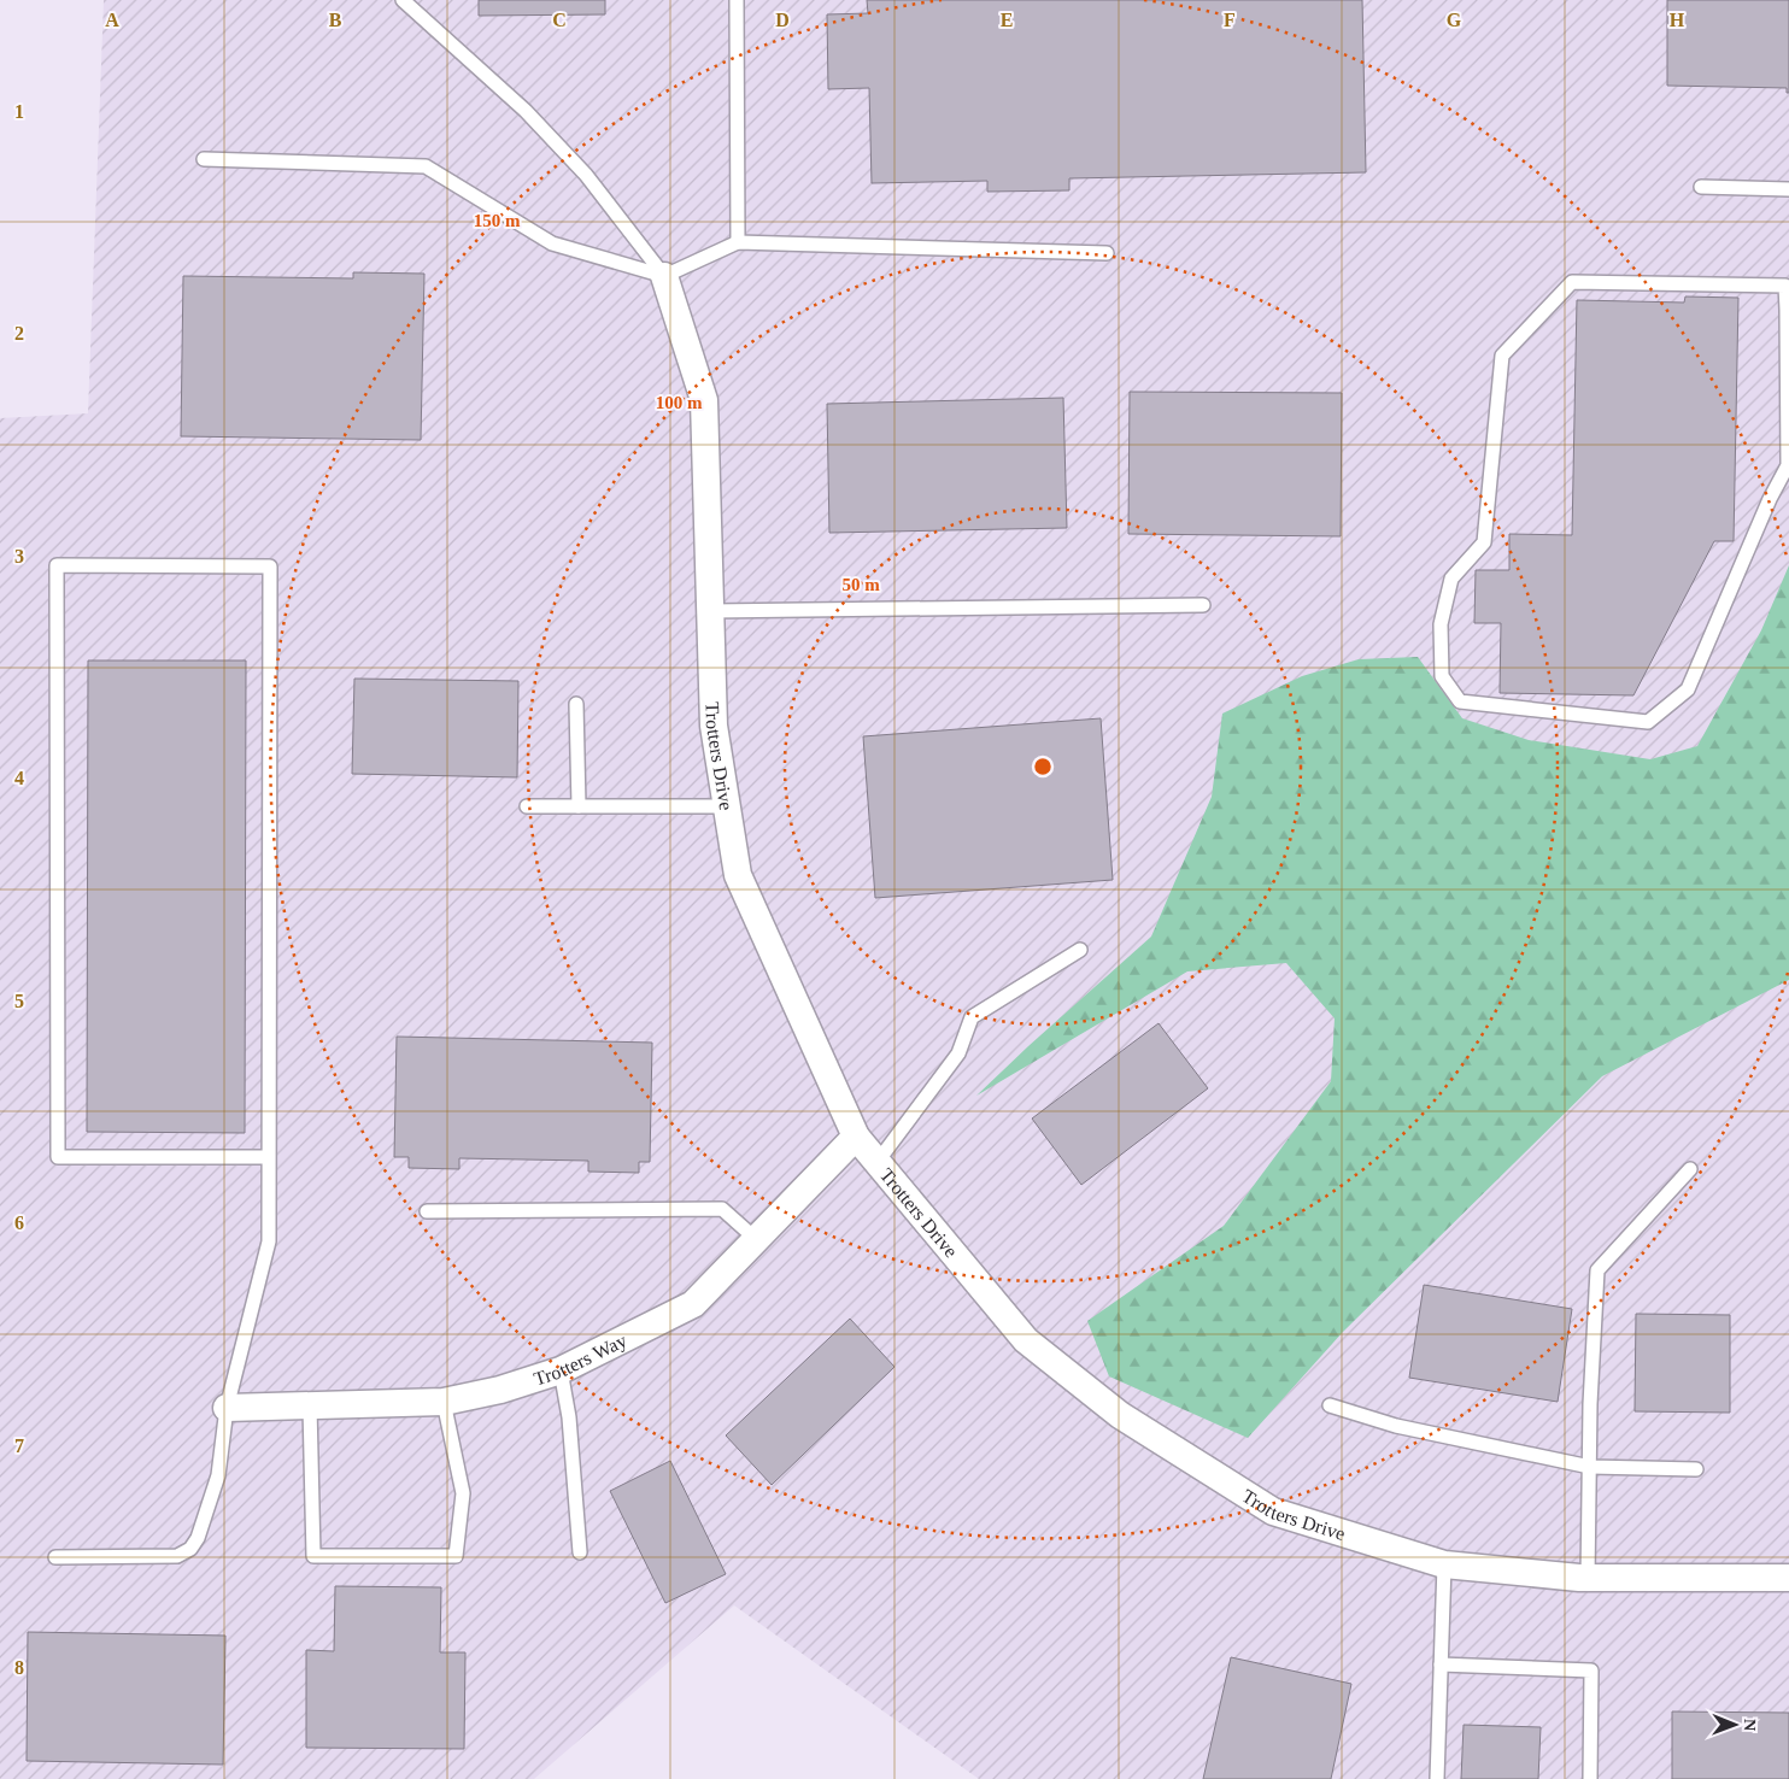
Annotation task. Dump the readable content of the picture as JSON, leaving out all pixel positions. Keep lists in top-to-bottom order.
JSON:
{
  "streets": {
    "street": ["Trotters Drive", "Trotters Way"]
  },
  "crossings": [
    ["Trotters Drive", "Trotters Way"]
  ],
  "north": "right",
  "grid": {
    "columns": [
      "A",
      "B",
      "C",
      "D",
      "E",
      "F",
      "G",
      "H"
    ],
    "rows": [
      "1",
      "2",
      "3",
      "4",
      "5",
      "6",
      "7",
      "8"
    ]
  },
  "rings": ["150 m", "100 m", "50 m"]
}
